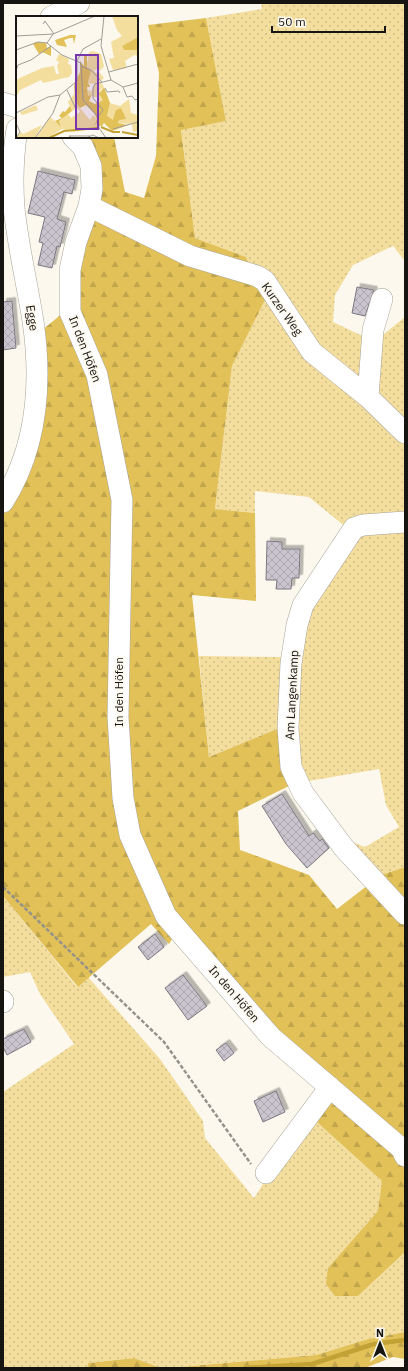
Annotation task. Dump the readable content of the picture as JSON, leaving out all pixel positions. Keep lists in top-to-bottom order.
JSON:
{
  "streets": {
    "street": [
      "Kurzer Weg",
      "Egge",
      "In den Höfen",
      "Am Langenkamp"
    ]
  },
  "crossings": [
    ["Kurzer Weg", "In den Höfen"]
  ],
  "scale_bar": "50 m",
  "north": "top"
}
